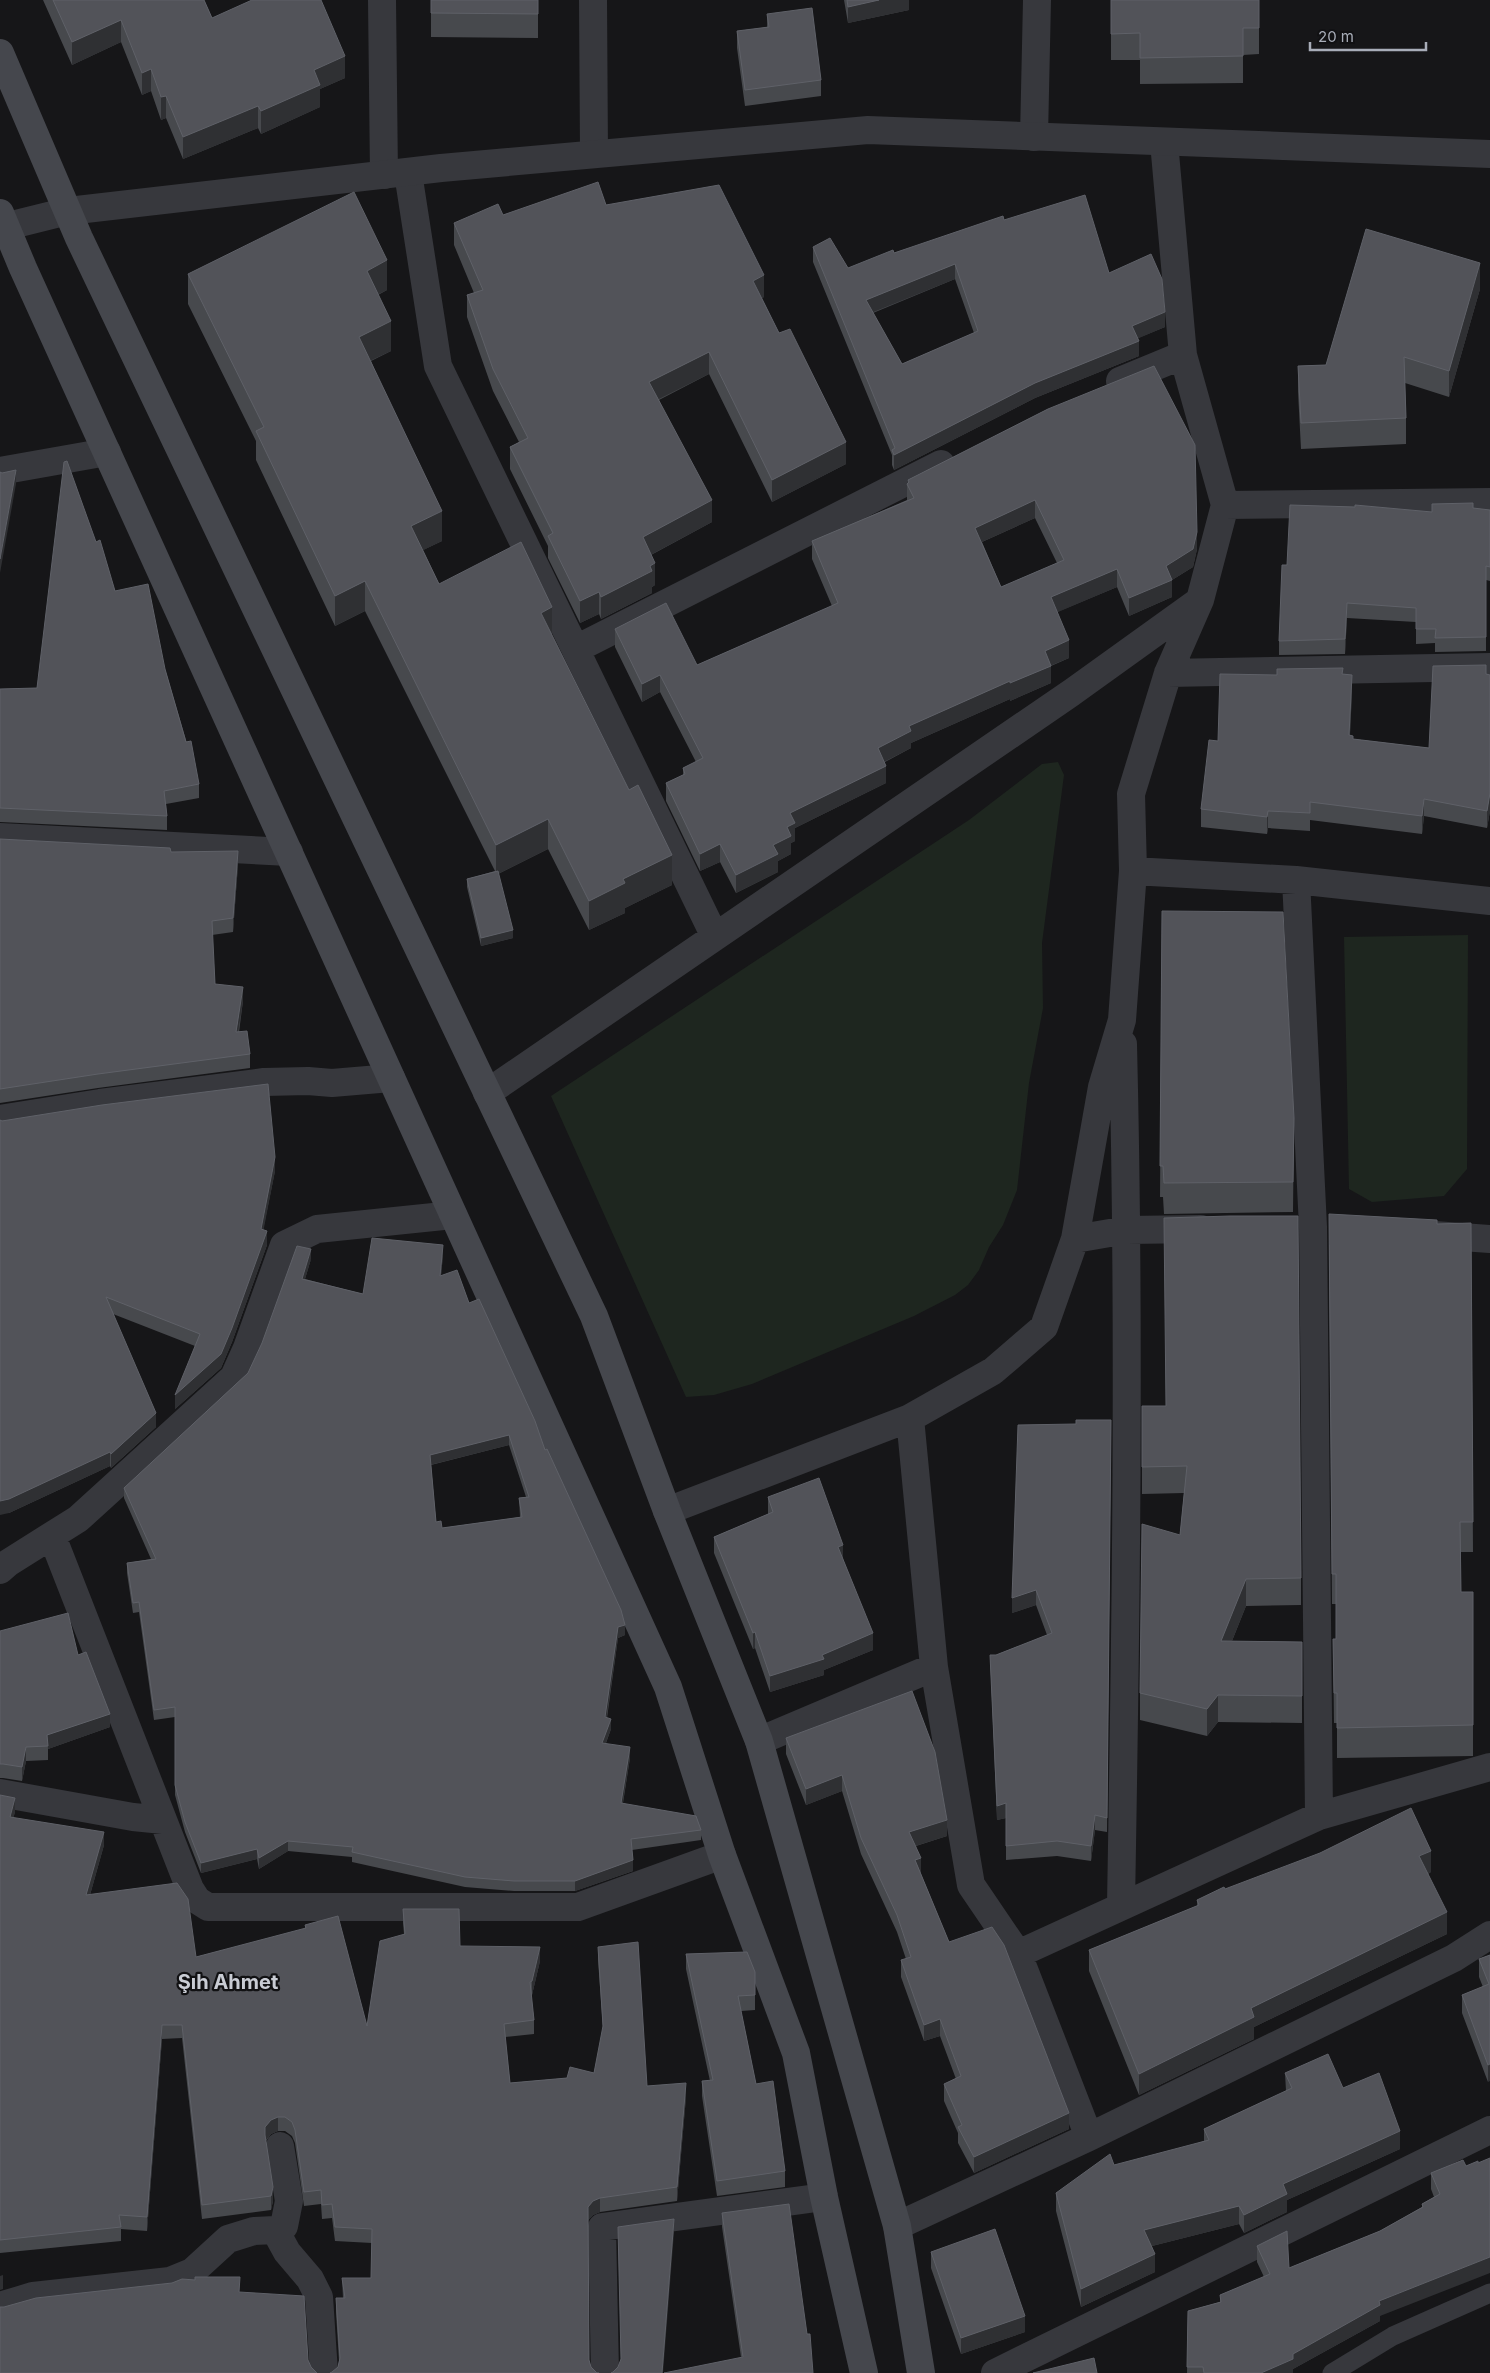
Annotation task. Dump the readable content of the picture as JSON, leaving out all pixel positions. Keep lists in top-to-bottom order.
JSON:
{
  "districts": ["Şıh Ahmet"],
  "scale_bar": "20 m"
}
